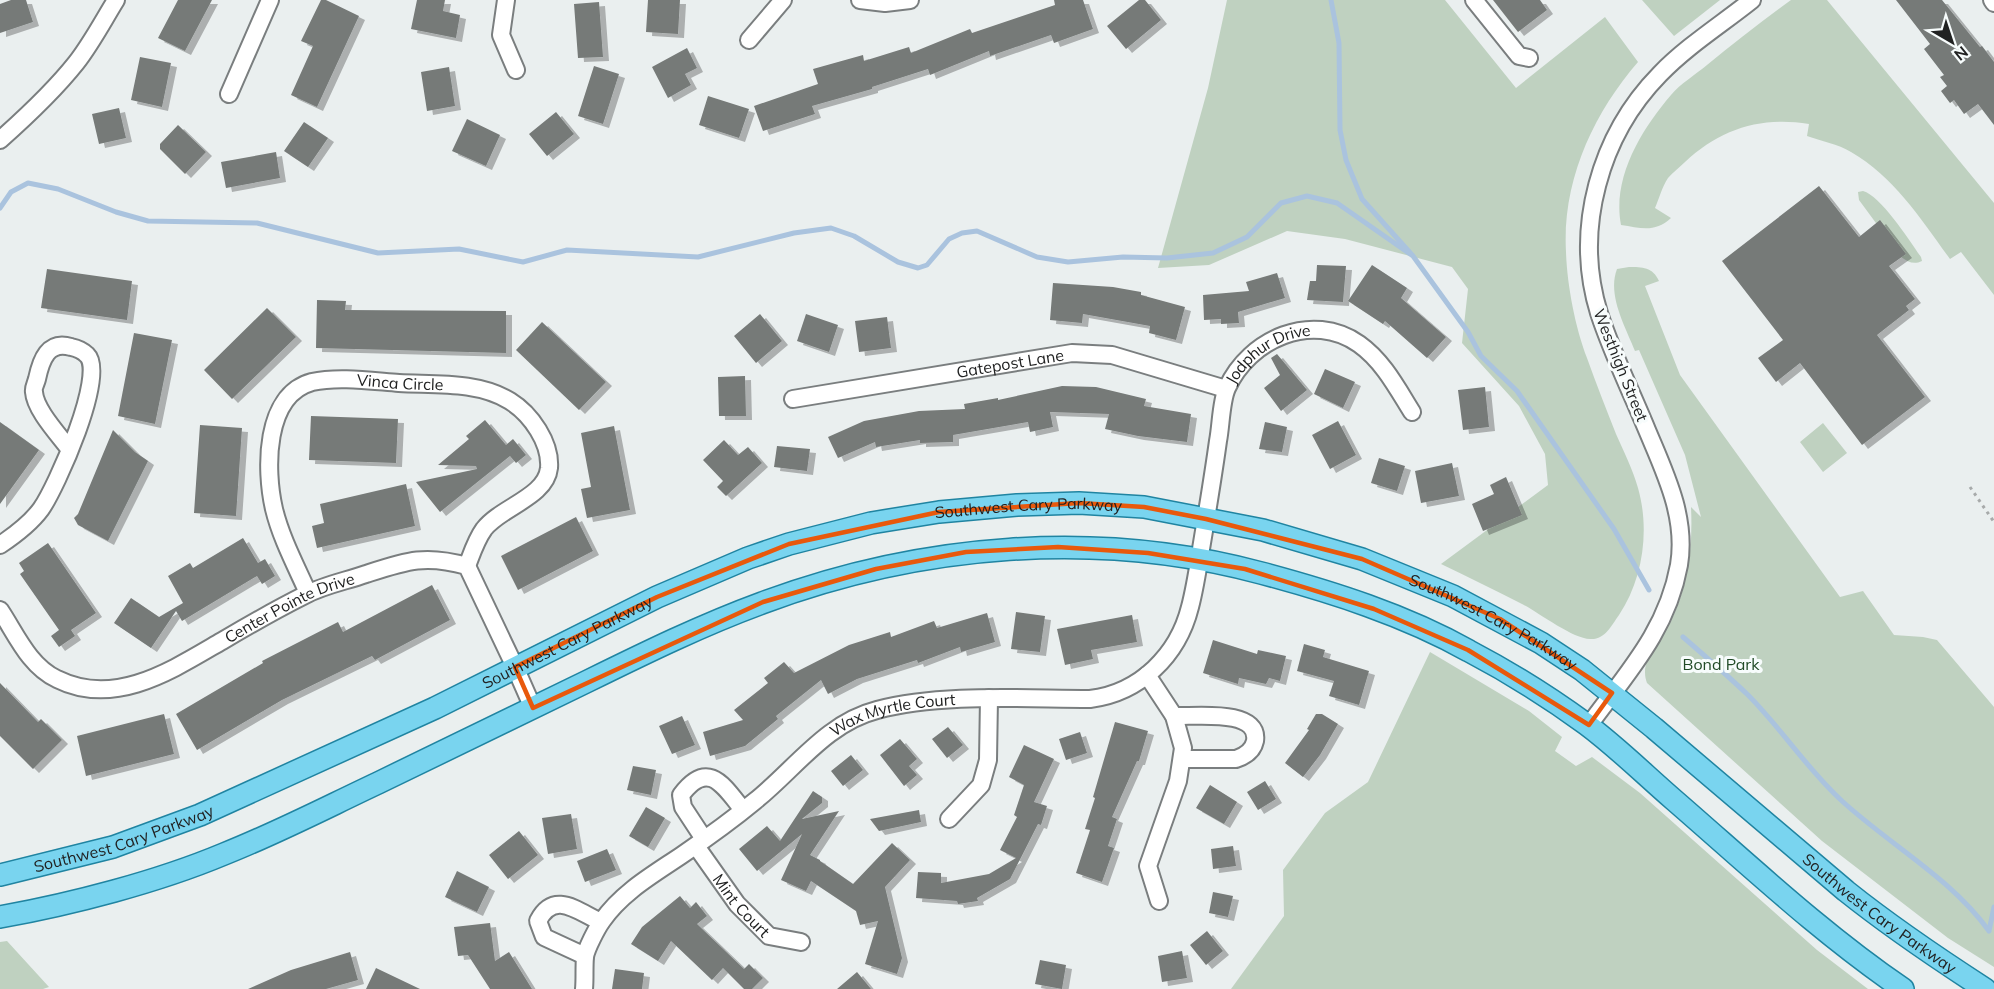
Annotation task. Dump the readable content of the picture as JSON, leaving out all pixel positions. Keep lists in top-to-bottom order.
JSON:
{
  "streets": {
    "main road": ["Southwest Cary Parkway"],
    "street": [
      "Jodphur Drive",
      "Gatepost Lane",
      "Westhigh Street",
      "Vinca Circle",
      "Center Pointe Drive",
      "Wax Myrtle Court",
      "Mint Court"
    ]
  },
  "crossings": [
    ["Jodphur Drive", "Gatepost Lane"],
    ["Jodphur Drive", "Southwest Cary Parkway"],
    ["Jodphur Drive", "Wax Myrtle Court"],
    ["Westhigh Street", "Southwest Cary Parkway"],
    ["Vinca Circle", "Center Pointe Drive"],
    ["Southwest Cary Parkway", "Wax Myrtle Court"],
    ["Wax Myrtle Court", "Mint Court"]
  ],
  "parks": ["Bond Park"],
  "north": "bottom right"
}
